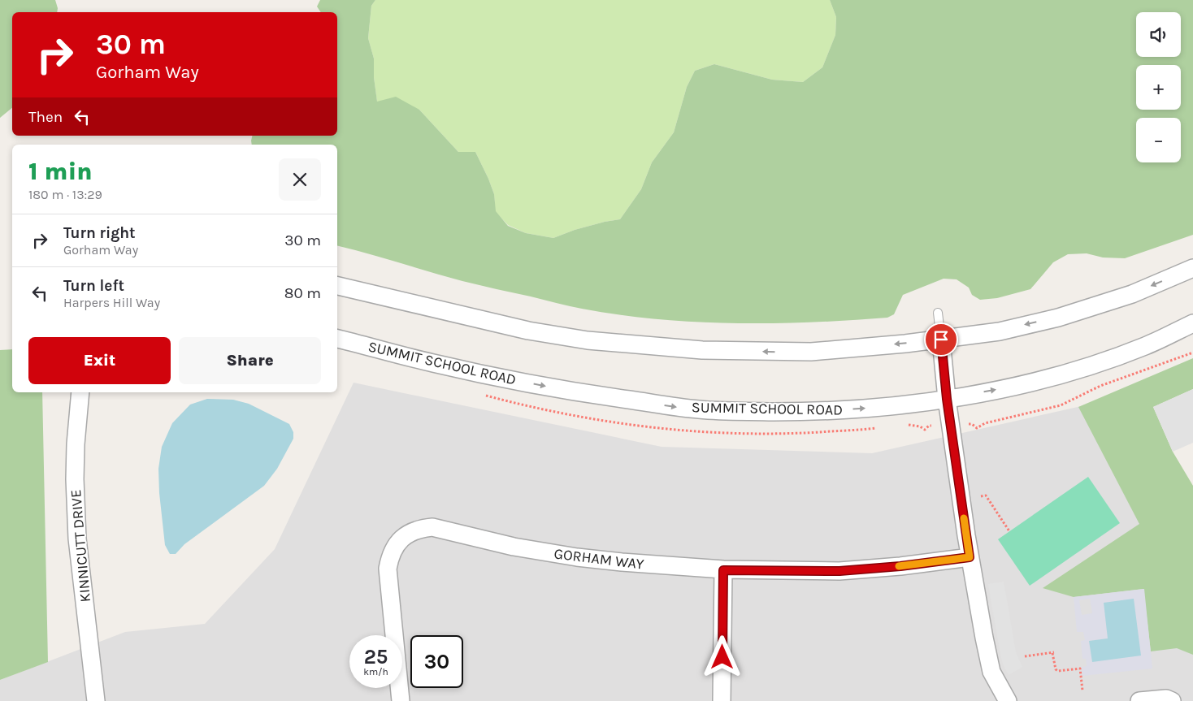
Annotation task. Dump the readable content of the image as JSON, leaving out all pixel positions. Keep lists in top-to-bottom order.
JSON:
{
  "streets": {
    "street": ["SUMMIT SCHOOL ROAD", "KINNICUTT DRIVE", "GORHAM WAY"]
  },
  "page": {
    "map_buttons": ["+", "−"],
    "turn": ["30 m", "Gorham Way"],
    "then": "Then",
    "heading": ["1 min", "180 m · 13:29"],
    "list": [
      {
        "name": "Turn right",
        "note": "Gorham Way",
        "value": "30 m"
      },
      {
        "name": "Turn left",
        "note": "Harpers Hill Way",
        "value": "80 m"
      }
    ],
    "buttons": ["Exit", "Share"],
    "speed": "25 km/h",
    "limit": "30"
  }
}
